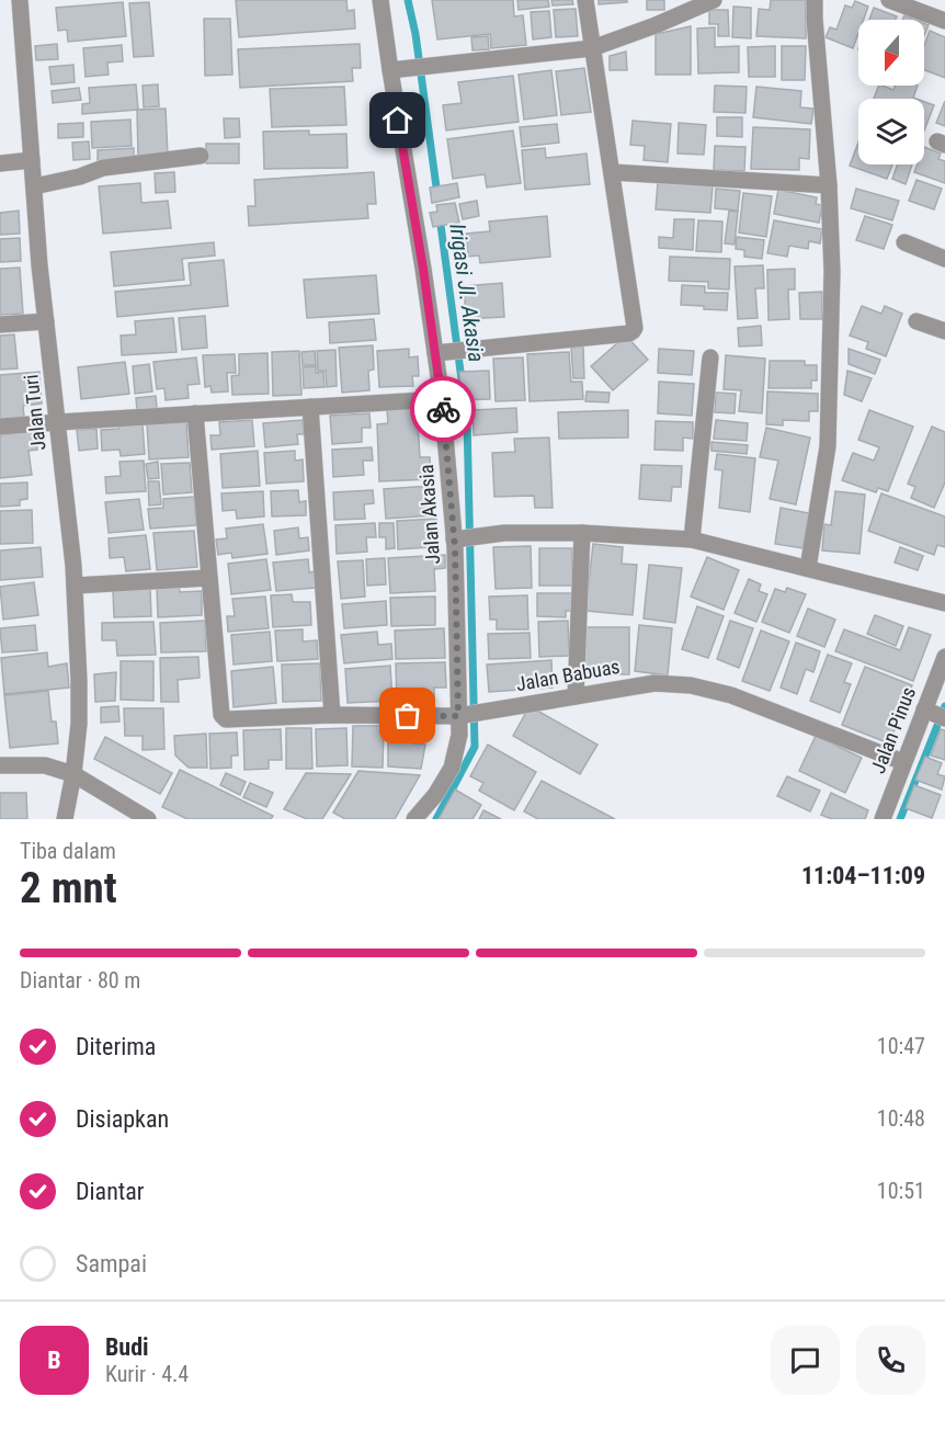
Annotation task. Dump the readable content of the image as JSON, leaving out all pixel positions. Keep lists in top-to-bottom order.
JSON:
{
  "streets": {
    "street": [
      "Jalan Turi",
      "Jalan Akasia",
      "Jalan Babuas",
      "Jalan Pinus"
    ]
  },
  "crossings": [
    ["Jalan Akasia", "Jalan Babuas"],
    ["Jalan Babuas", "Jalan Pinus"]
  ],
  "water": ["Irigasi Jl. Akasia"],
  "north": "bottom",
  "page": {
    "heading": ["2 mnt", "Tiba dalam", "11:04–11:09"],
    "panel": ["Budi", "Kurir · 4.4"],
    "bar": "Diantar · 80 m",
    "list": [
      ["Diterima", "10:47"],
      ["Disiapkan", "10:48"],
      ["Diantar", "10:51"],
      "Sampai"
    ],
    "round": "B"
  }
}
